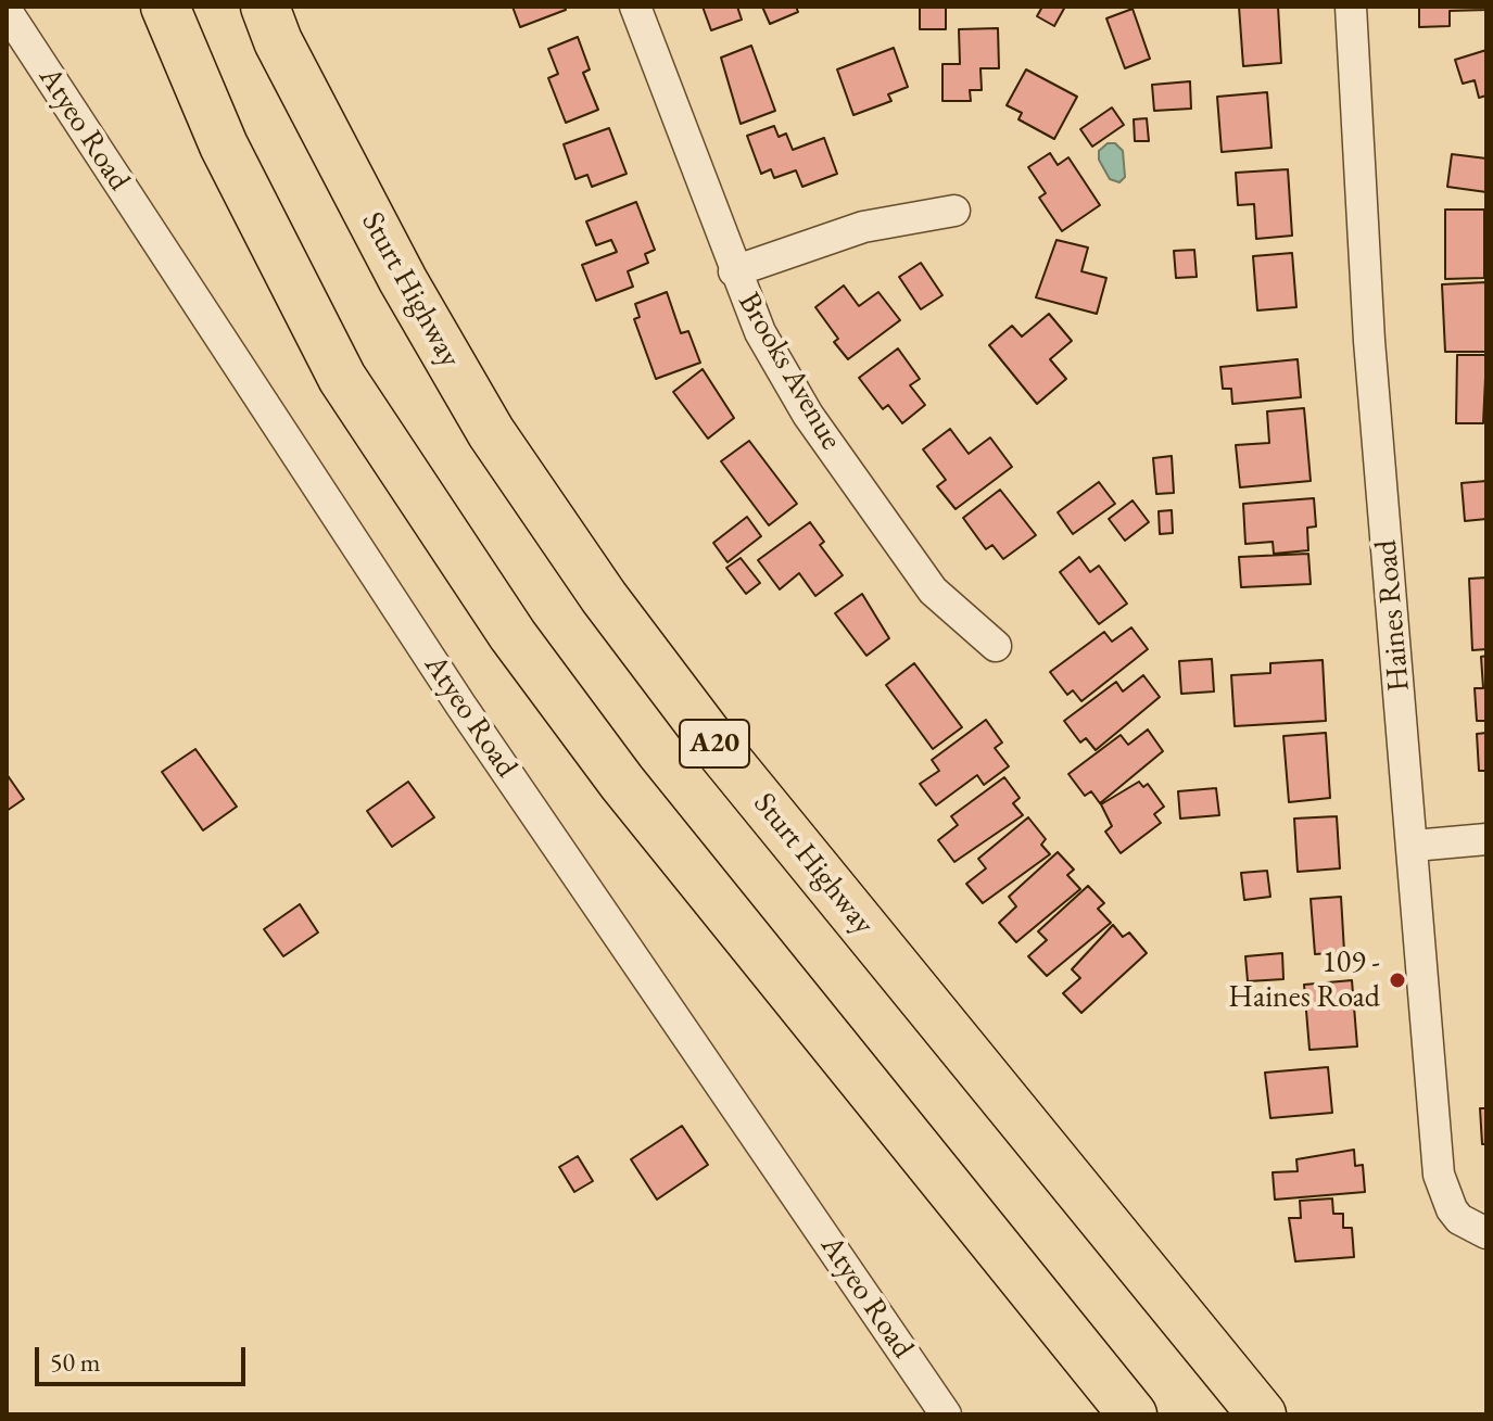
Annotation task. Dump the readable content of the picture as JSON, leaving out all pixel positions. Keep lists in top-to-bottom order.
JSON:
{
  "streets": {
    "highway": ["Sturt Highway", "A20"],
    "street": ["Atyeo Road", "Brooks Avenue", "Haines Road"]
  },
  "places": ["109 - Haines Road"],
  "scale_bar": "50 m"
}
